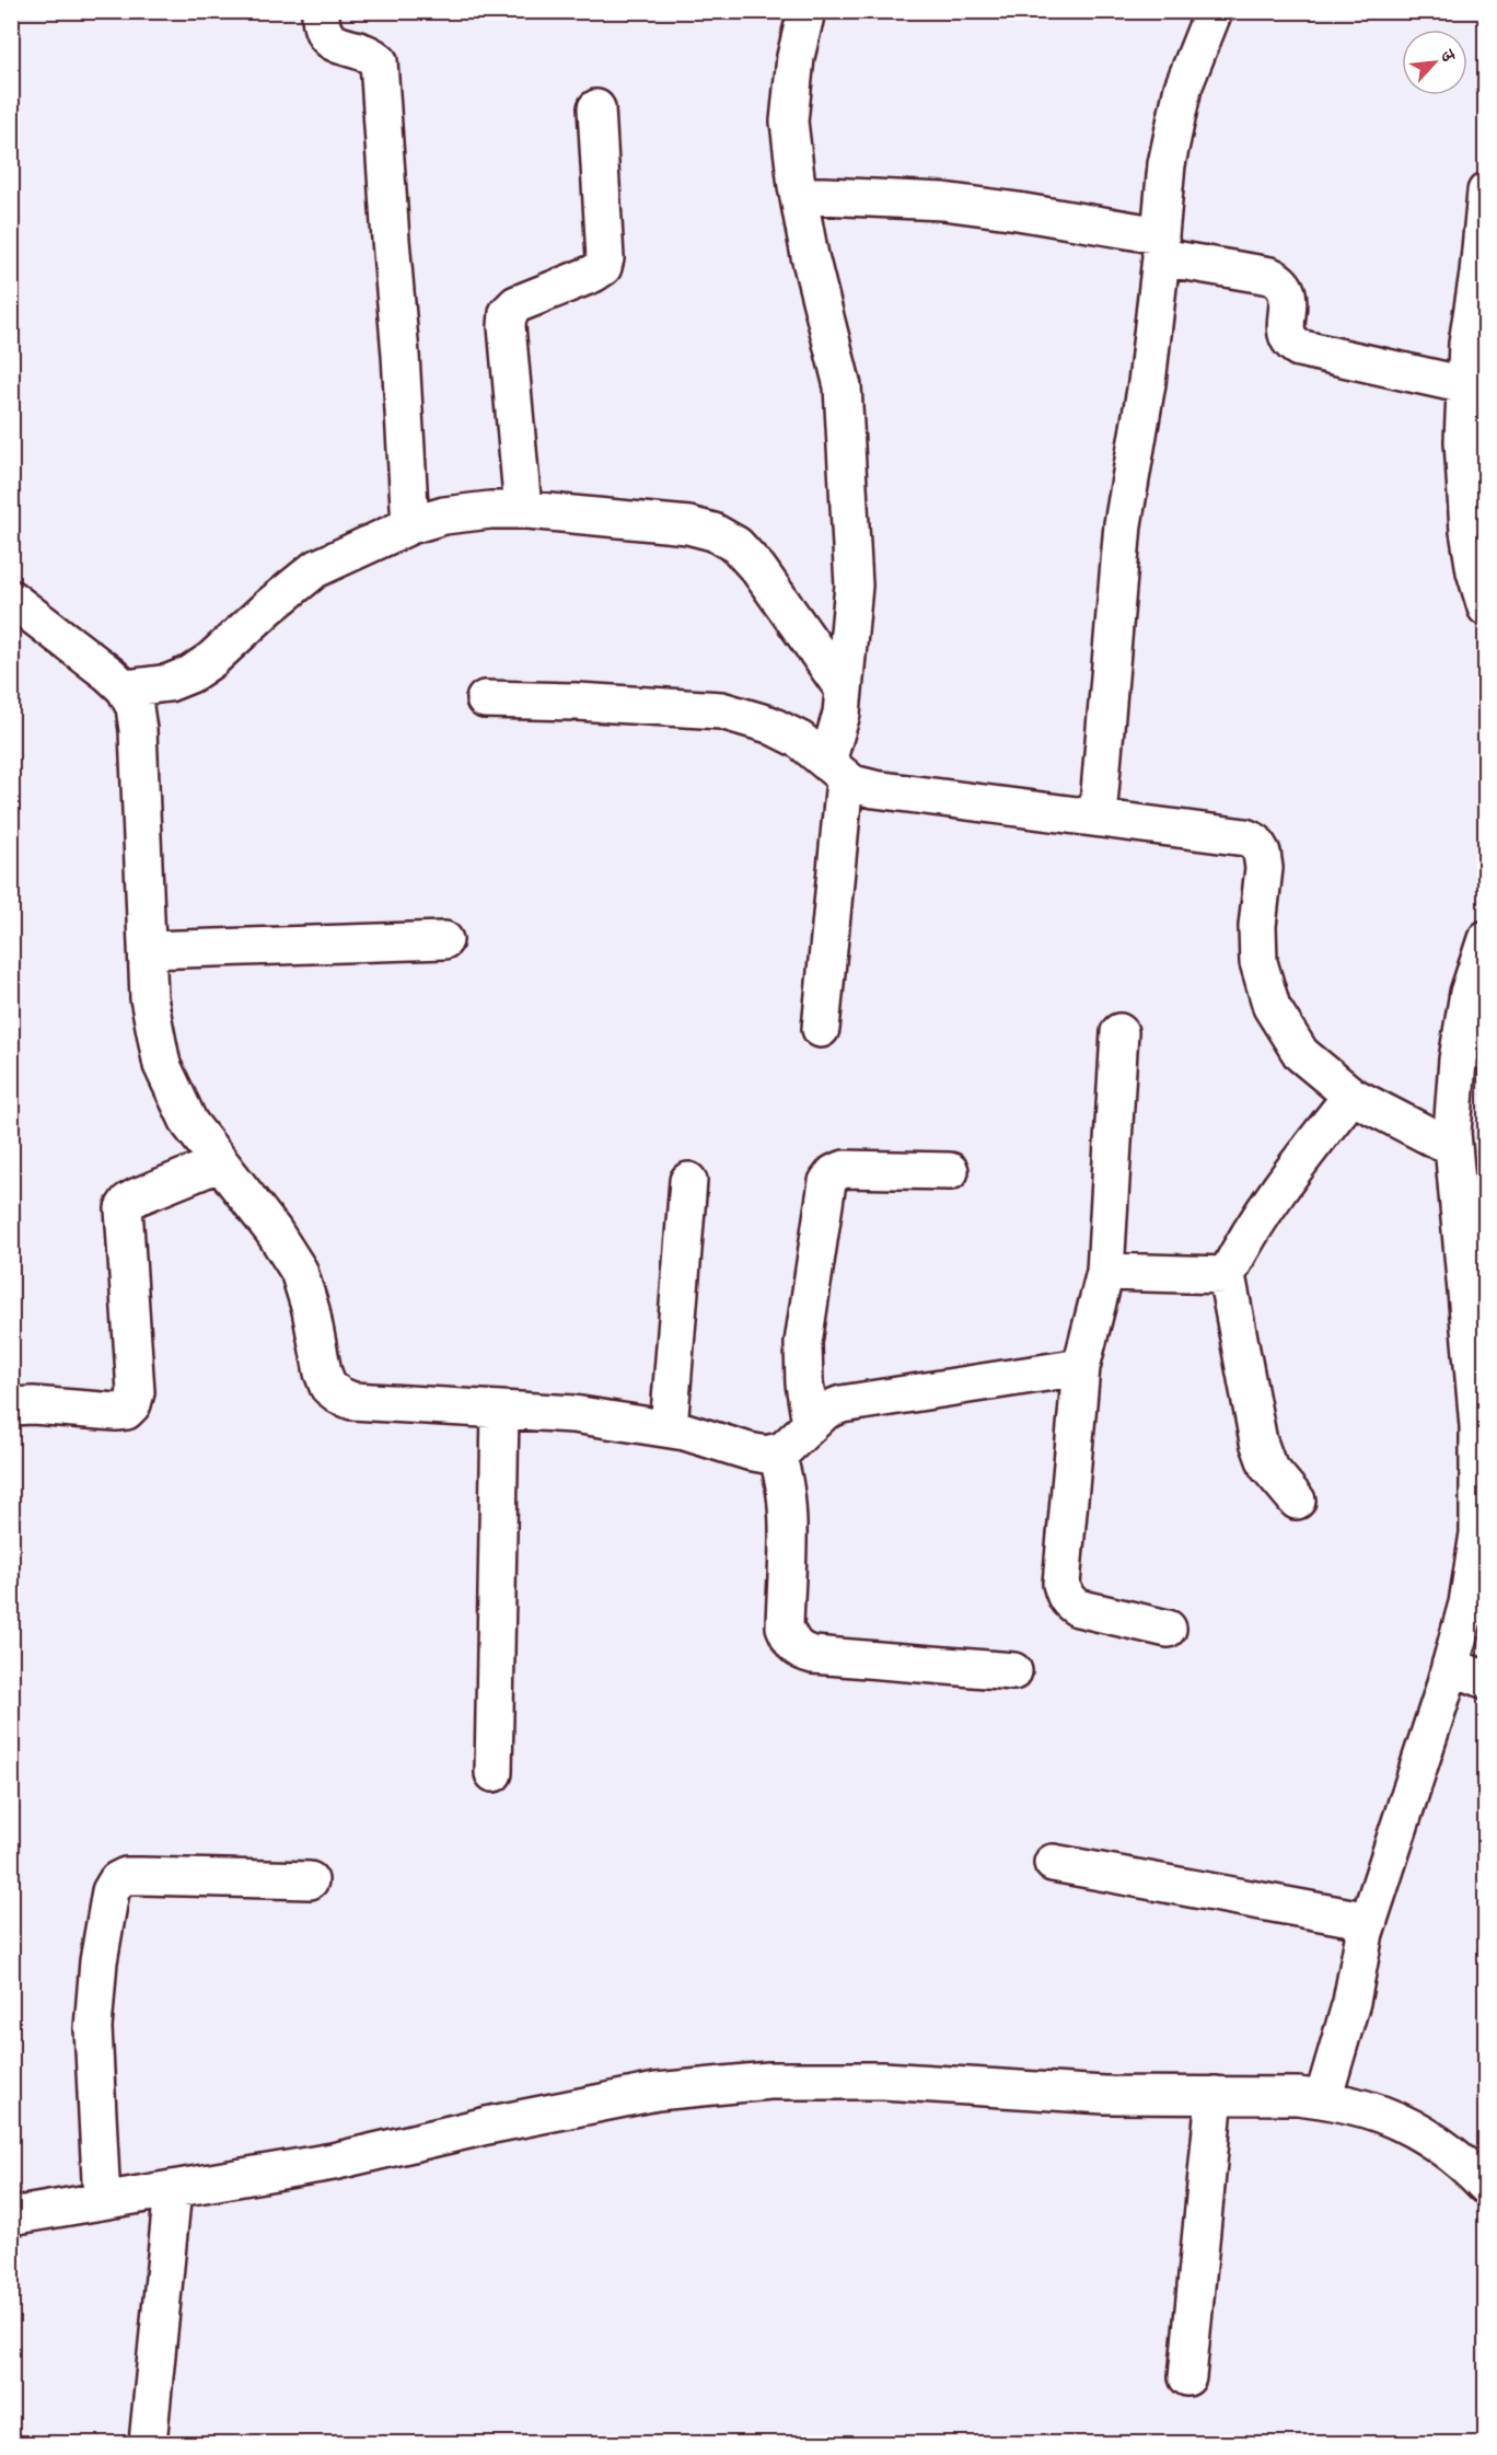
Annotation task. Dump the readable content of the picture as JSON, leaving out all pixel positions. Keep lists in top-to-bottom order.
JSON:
{
  "north": "top right"
}
